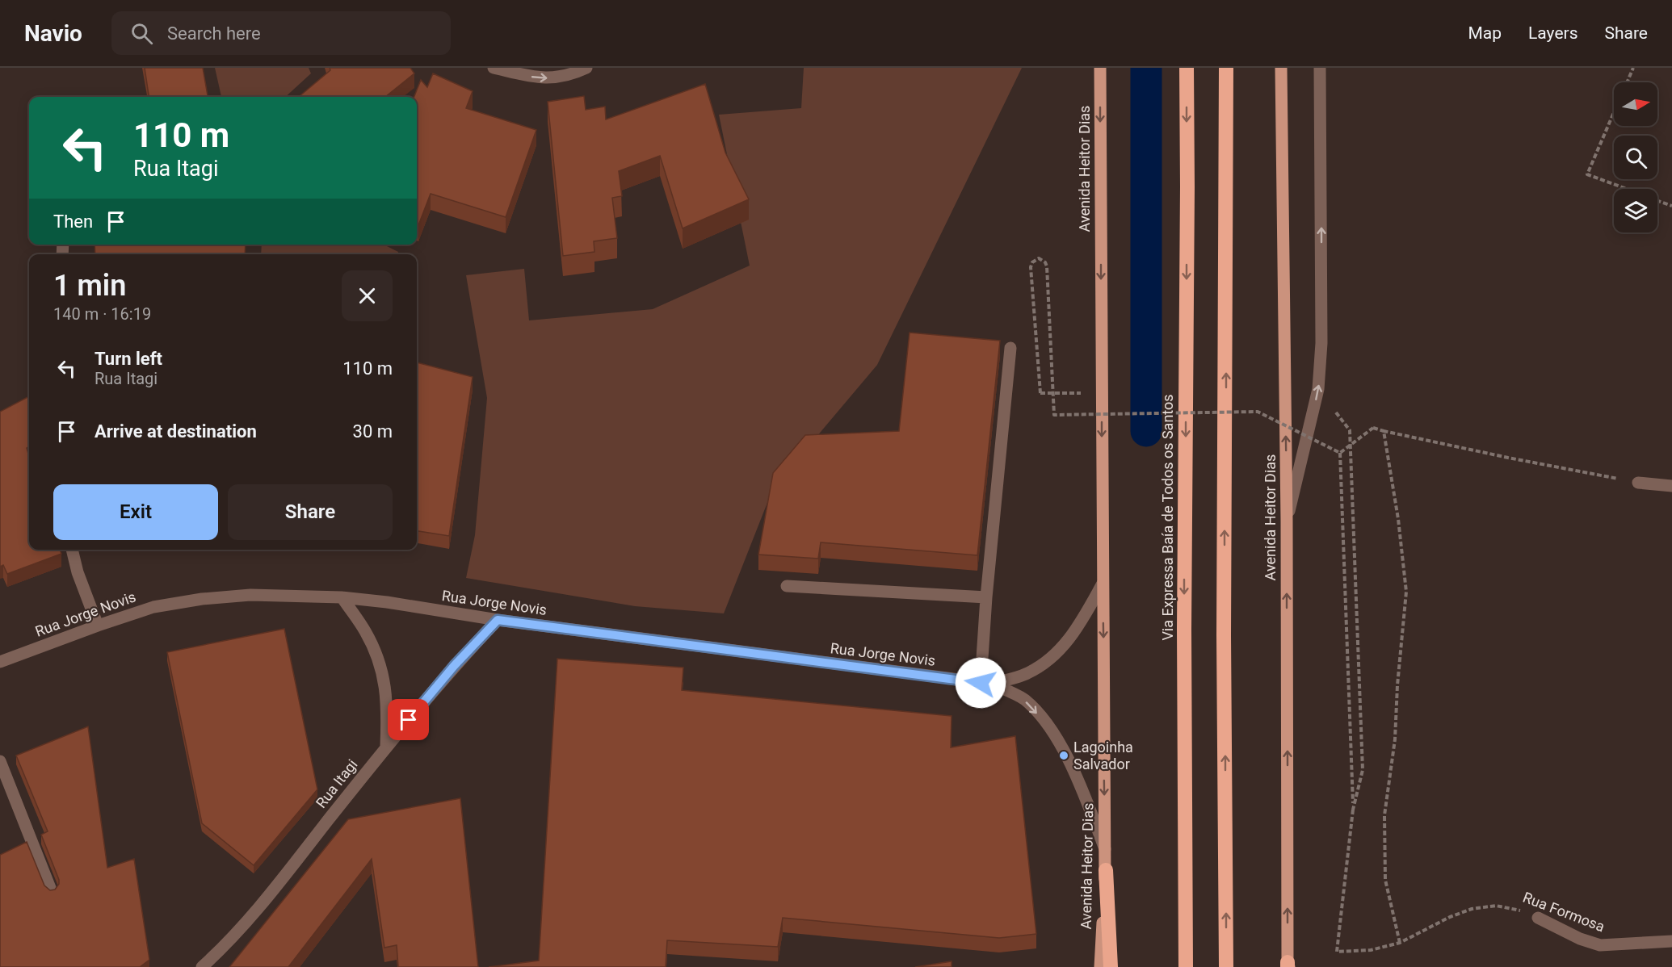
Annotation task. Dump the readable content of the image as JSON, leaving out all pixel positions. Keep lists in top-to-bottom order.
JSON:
{
  "streets": {
    "highway": ["Via Expressa Baía de Todos os Santos"],
    "main road": ["Avenida Heitor Dias"],
    "street": ["Rua Jorge Novis", "Rua Itagi", "Rua Formosa"]
  },
  "crossings": [
    ["Avenida Heitor Dias", "Rua Jorge Novis"],
    ["Rua Jorge Novis", "Rua Itagi"]
  ],
  "places": ["Lagoinha Salvador"],
  "north": "right",
  "page": {
    "header": "Navio",
    "search": "Search here",
    "nav": ["Map", "Layers", "Share"],
    "turn": ["110 m", "Rua Itagi"],
    "then": "Then",
    "heading": ["1 min", "140 m · 16:19"],
    "list": [
      {
        "name": "Turn left",
        "note": "Rua Itagi",
        "value": "110 m"
      },
      {
        "name": "Arrive at destination",
        "value": "30 m"
      }
    ],
    "buttons": ["Exit", "Share"]
  }
}
